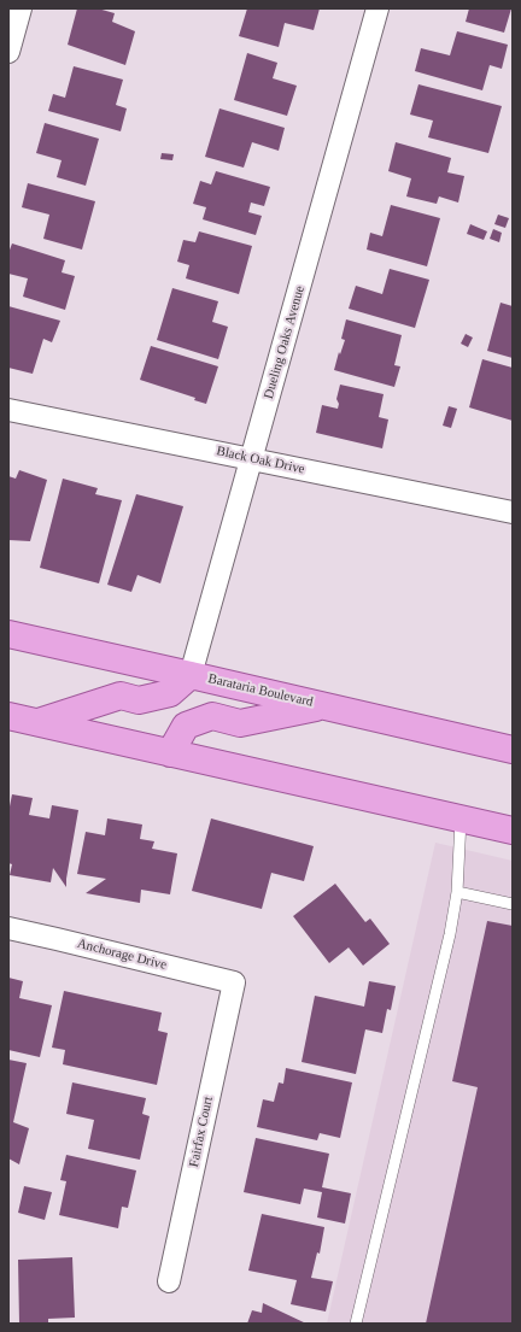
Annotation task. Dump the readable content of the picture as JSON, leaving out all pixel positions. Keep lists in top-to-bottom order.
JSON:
{
  "streets": {
    "main road": ["Barataria Boulevard"],
    "street": [
      "Dueling Oaks Avenue",
      "Black Oak Drive",
      "Anchorage Drive",
      "Fairfax Court"
    ]
  },
  "crossings": [
    ["Dueling Oaks Avenue", "Black Oak Drive"],
    ["Dueling Oaks Avenue", "Barataria Boulevard"],
    ["Anchorage Drive", "Fairfax Court"]
  ]
}
